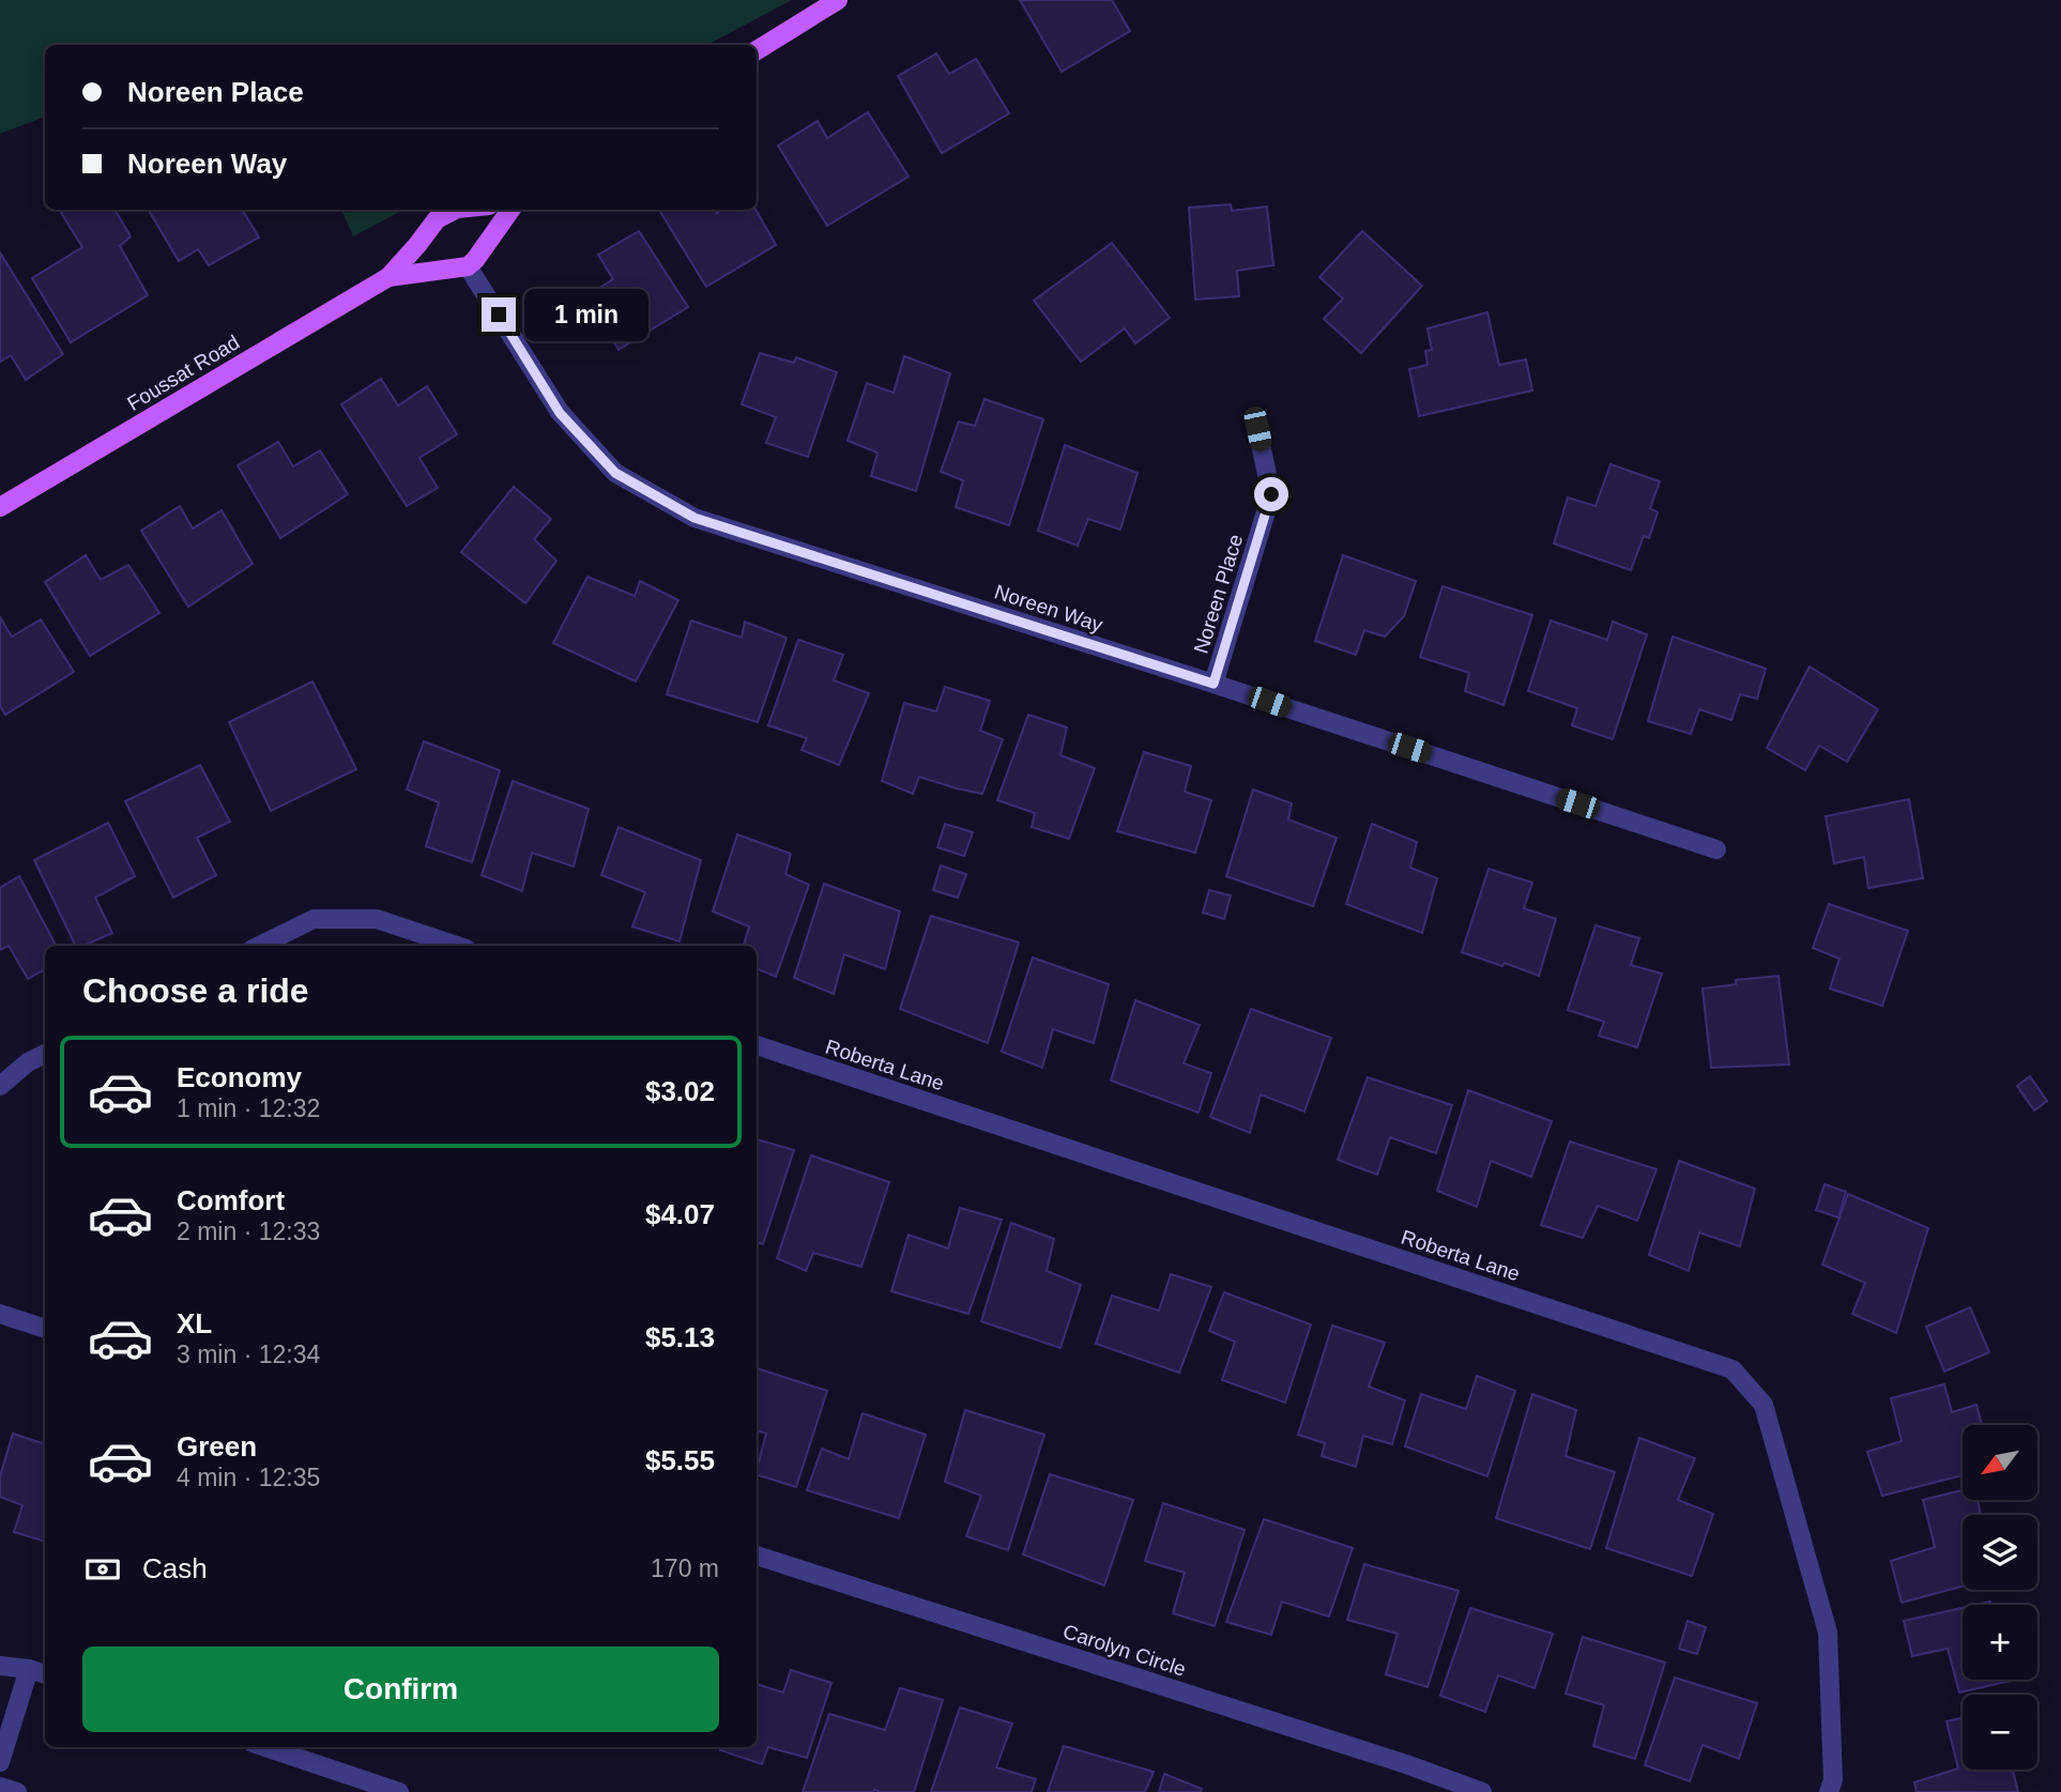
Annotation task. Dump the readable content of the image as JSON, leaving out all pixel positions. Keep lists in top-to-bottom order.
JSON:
{
  "streets": {
    "main road": ["Foussat Road"],
    "street": [
      "Noreen Place",
      "Noreen Way",
      "Roberta Lane",
      "Carolyn Circle"
    ]
  },
  "crossings": [
    ["Foussat Road", "Noreen Way"],
    ["Noreen Place", "Noreen Way"]
  ],
  "north": "bottom left",
  "page": {
    "banner": ["Noreen Place", "Noreen Way"],
    "bubble": "1 min",
    "heading": "Choose a ride",
    "list": [
      {
        "name": "Economy",
        "note": "1 min · 12:32",
        "value": "$3.02"
      },
      {
        "name": "Comfort",
        "note": "2 min · 12:33",
        "value": "$4.07"
      },
      {
        "name": "XL",
        "note": "3 min · 12:34",
        "value": "$5.13"
      },
      {
        "name": "Green",
        "note": "4 min · 12:35",
        "value": "$5.55"
      }
    ],
    "map_buttons": ["+", "−"],
    "pay": ["Cash", "170 m"],
    "buttons": "Confirm"
  }
}
